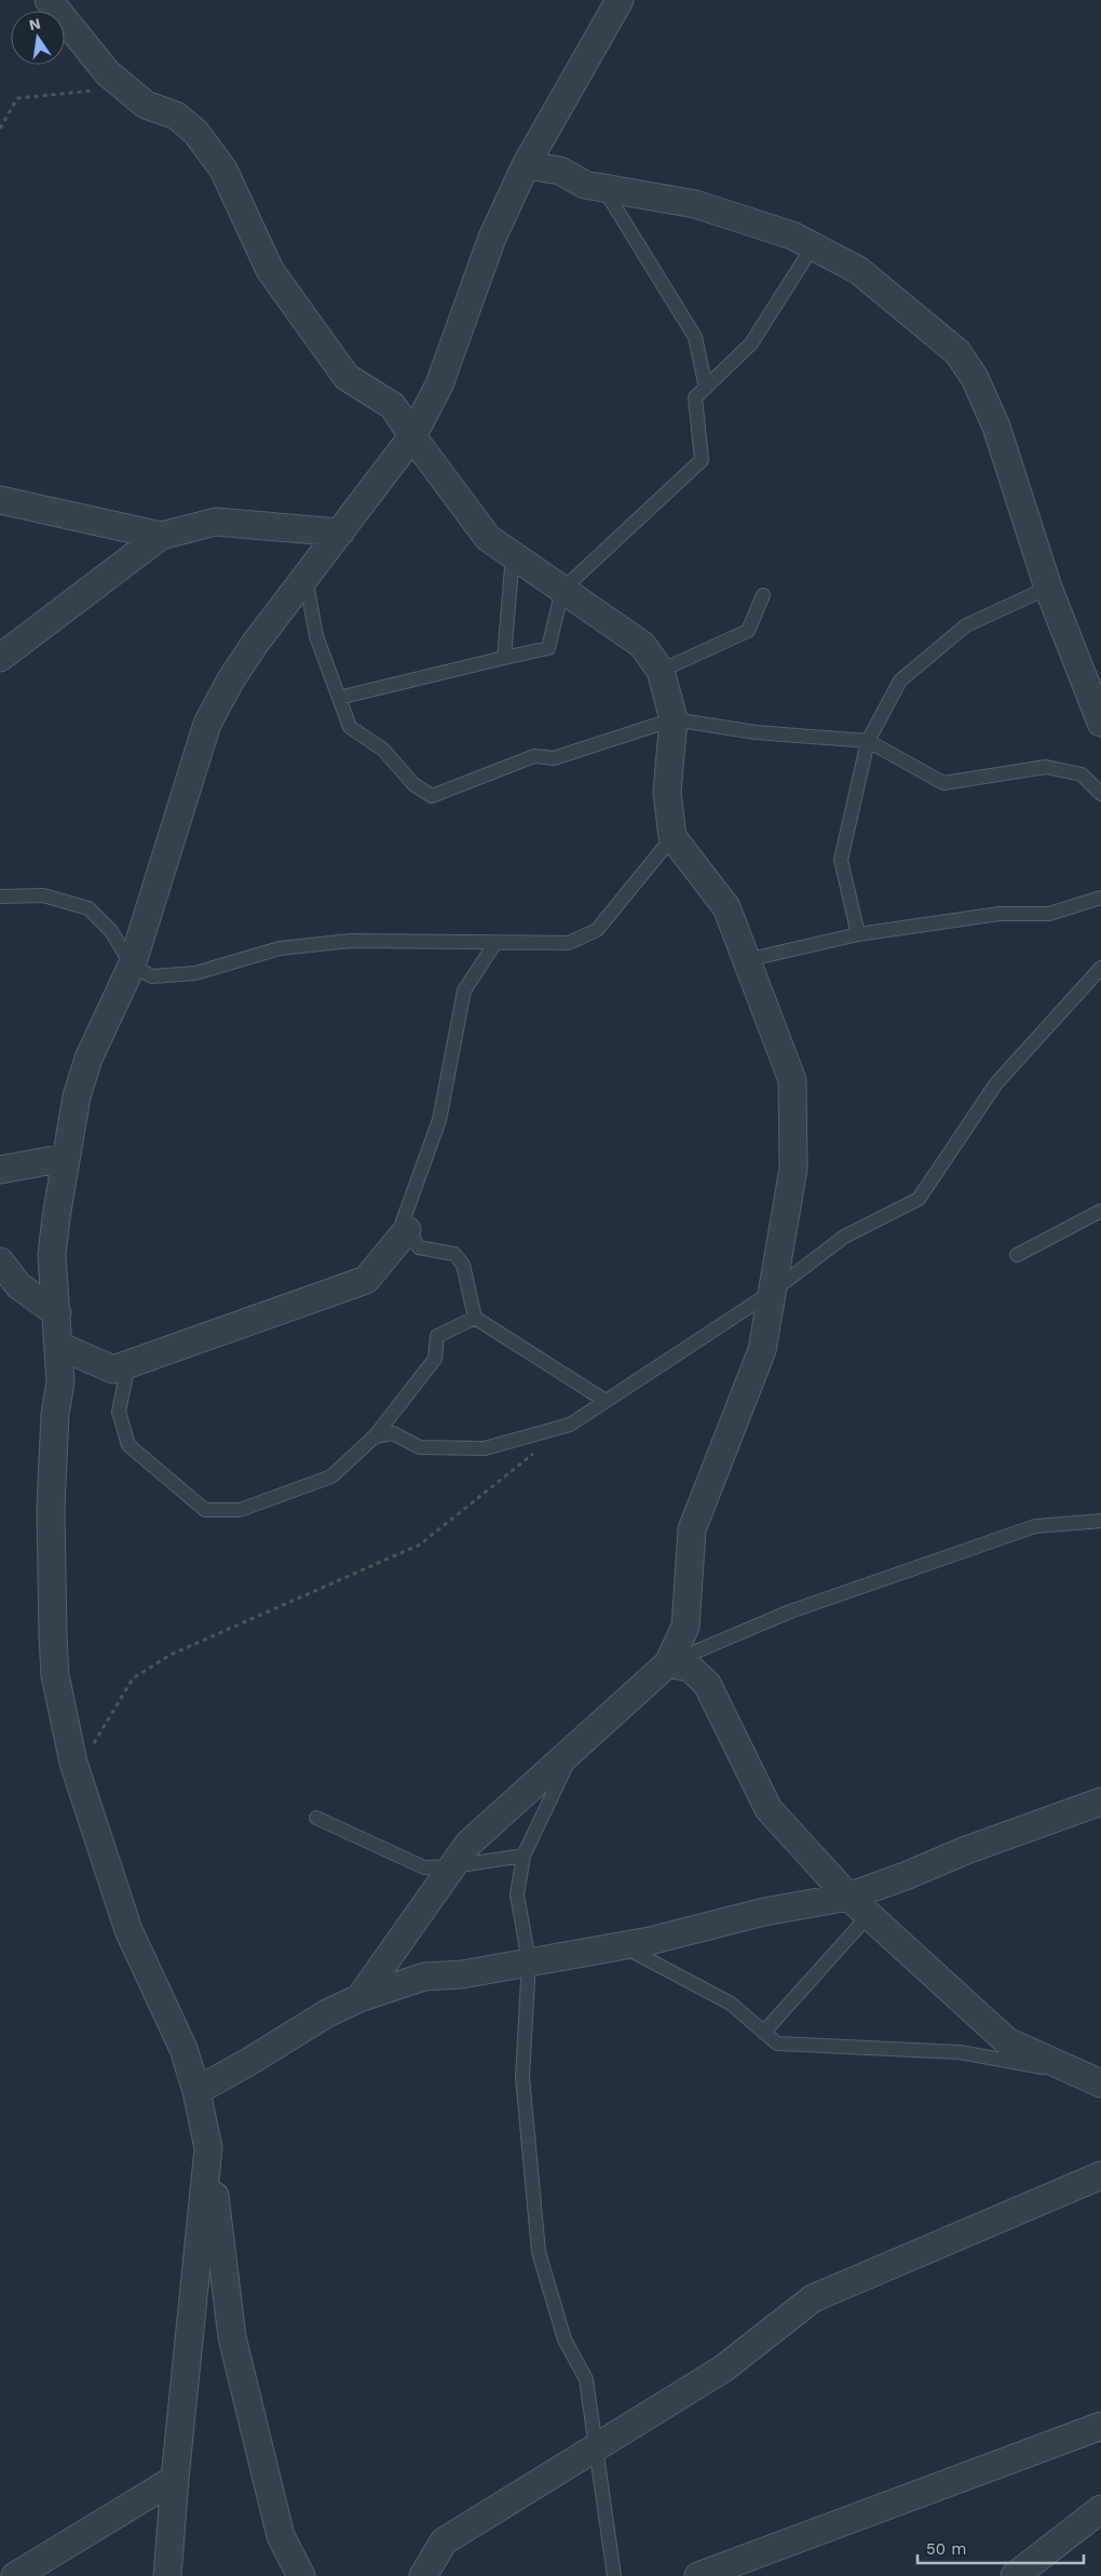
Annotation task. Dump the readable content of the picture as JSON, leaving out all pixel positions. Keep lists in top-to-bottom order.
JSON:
{
  "scale_bar": "50 m",
  "north": "top"
}
